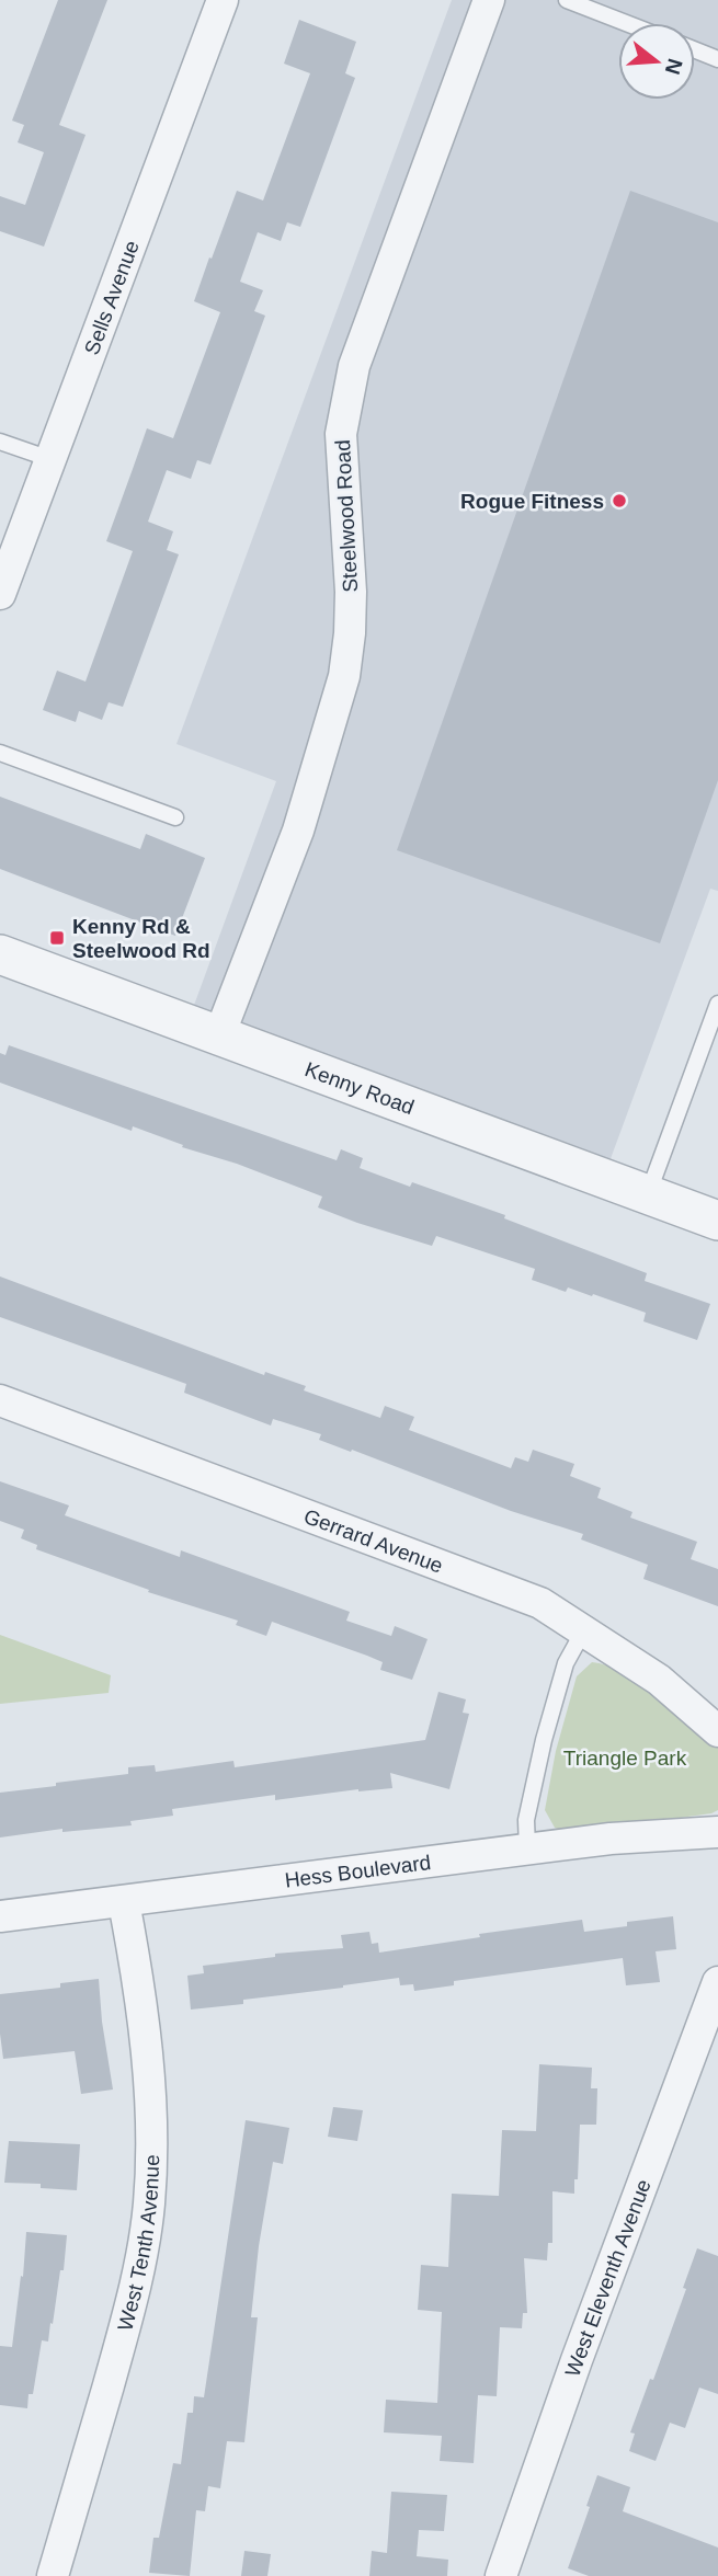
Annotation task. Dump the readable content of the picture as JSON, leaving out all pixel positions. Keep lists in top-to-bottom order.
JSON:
{
  "streets": {
    "street": [
      "Sells Avenue",
      "Steelwood Road",
      "Kenny Road",
      "Gerrard Avenue",
      "Hess Boulevard",
      "West Tenth Avenue",
      "West Eleventh Avenue"
    ]
  },
  "crossings": [
    ["Steelwood Road", "Kenny Road"],
    ["Hess Boulevard", "West Tenth Avenue"]
  ],
  "parks": ["Triangle Park"],
  "places": {
    "other": ["Rogue Fitness"],
    "transit": ["Kenny Rd & Steelwood Rd"]
  },
  "north": "right"
}
